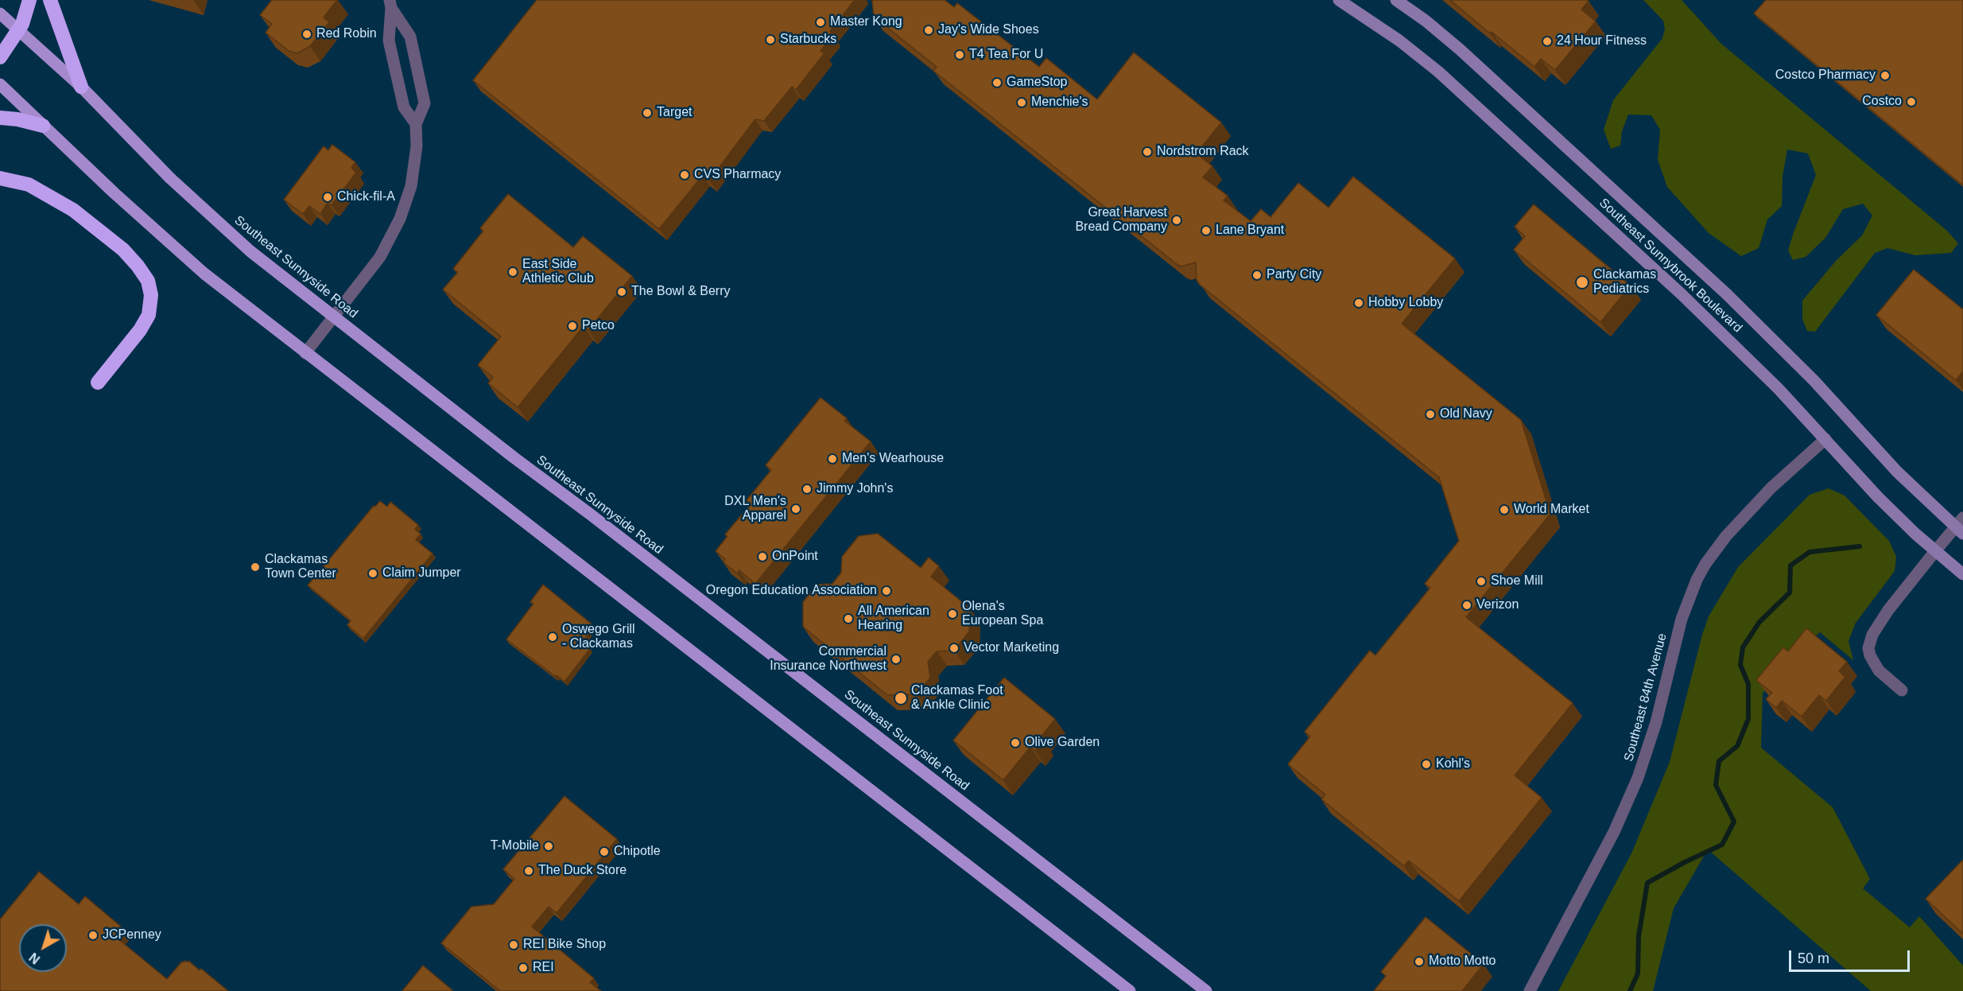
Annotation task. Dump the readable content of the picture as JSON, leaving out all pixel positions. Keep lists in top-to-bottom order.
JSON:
{
  "streets": {
    "main road": ["Southeast Sunnybrook Boulevard", "Southeast Sunnyside Road"],
    "street": ["Southeast 84th Avenue"]
  },
  "crossings": [
    ["Southeast Sunnybrook Boulevard", "Southeast 84th Avenue"]
  ],
  "places": [
    "Master Kong",
    "Jay's Wide Shoes",
    "Red Robin",
    "Starbucks",
    "24 Hour Fitness",
    "T4 Tea For U",
    "Costco Pharmacy",
    "GameStop",
    "Costco",
    "Menchie's",
    "Target",
    "Nordstrom Rack",
    "CVS Pharmacy",
    "Chick-fil-A",
    "Great Harvest Bread Company",
    "Lane Bryant",
    "East Side Athletic Club",
    "Party City",
    "Clackamas Pediatrics",
    "The Bowl & Berry",
    "Hobby Lobby",
    "Petco",
    "Old Navy",
    "Men's Wearhouse",
    "Jimmy John's",
    "DXL Men's Apparel",
    "World Market",
    "OnPoint",
    "Clackamas Town Center",
    "Claim Jumper",
    "Shoe Mill",
    "Oregon Education Association",
    "Verizon",
    "Olena's European Spa",
    "All American Hearing",
    "Oswego Grill - Clackamas",
    "Vector Marketing",
    "Commercial Insurance Northwest",
    "Clackamas Foot & Ankle Clinic",
    "Olive Garden",
    "Kohl's",
    "T-Mobile",
    "Chipotle",
    "The Duck Store",
    "JCPenney",
    "REI Bike Shop",
    "Motto Motto",
    "REI"
  ],
  "scale_bar": "50 m",
  "north": "bottom left"
}
